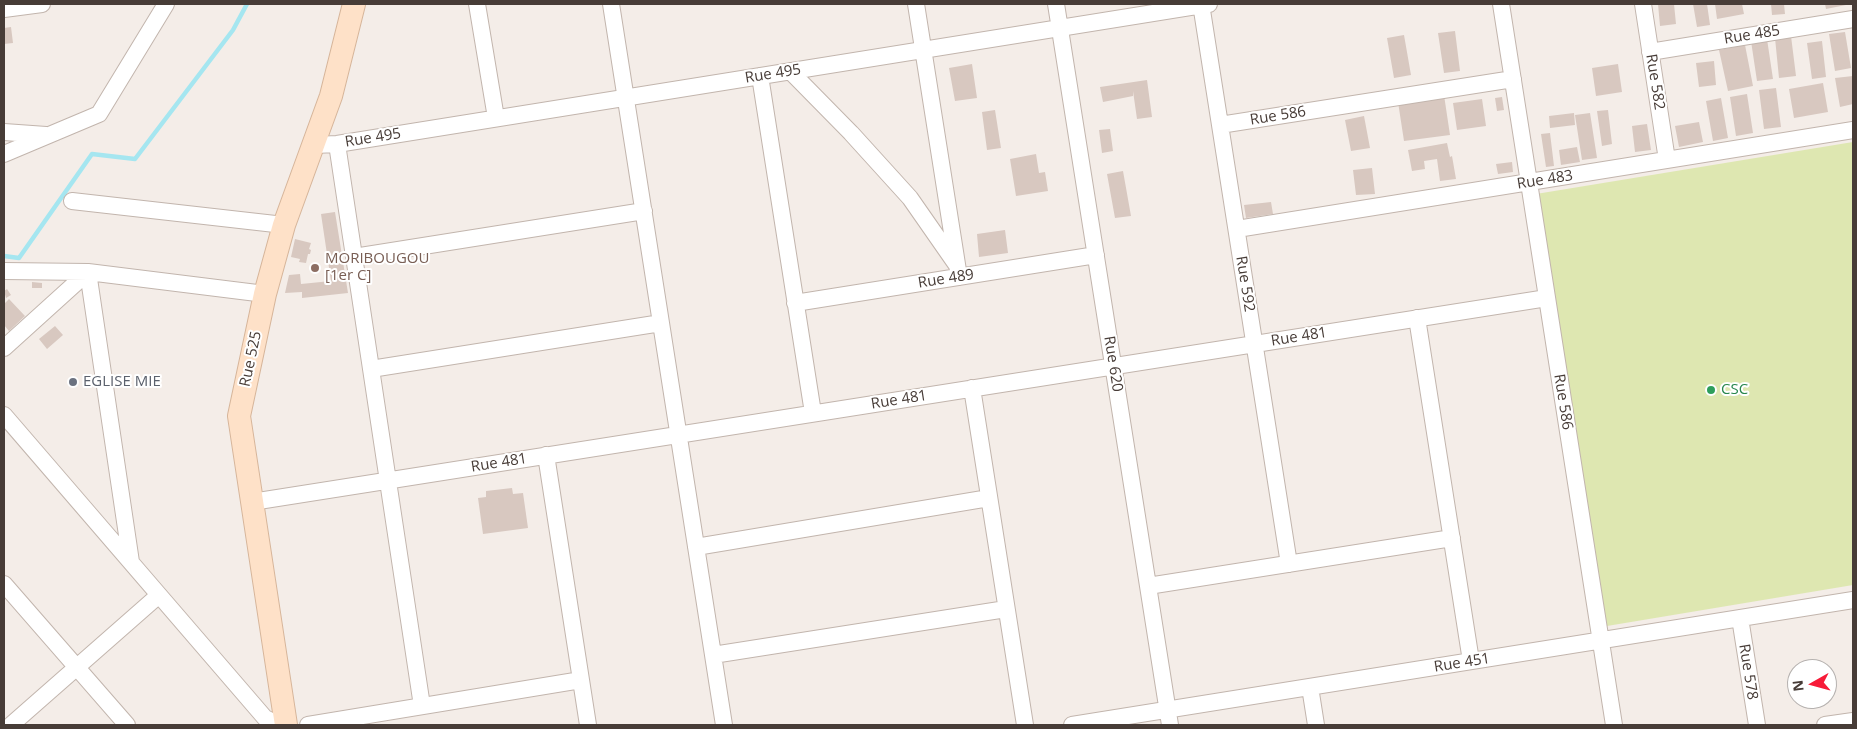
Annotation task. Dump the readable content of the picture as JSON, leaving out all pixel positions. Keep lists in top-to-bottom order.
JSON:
{
  "streets": {
    "main road": ["Rue 525"],
    "street": [
      "Rue 485",
      "Rue 495",
      "Rue 582",
      "Rue 586",
      "Rue 483",
      "Rue 489",
      "Rue 592",
      "Rue 481",
      "Rue 620",
      "Rue 451",
      "Rue 578"
    ]
  },
  "crossings": [
    ["Rue 485", "Rue 582"],
    ["Rue 495", "Rue 592"],
    ["Rue 495", "Rue 525"],
    ["Rue 495", "Rue 620"],
    ["Rue 582", "Rue 483"],
    ["Rue 586", "Rue 483"],
    ["Rue 586", "Rue 592"],
    ["Rue 586", "Rue 481"],
    ["Rue 586", "Rue 451"],
    ["Rue 483", "Rue 592"],
    ["Rue 489", "Rue 620"],
    ["Rue 592", "Rue 481"],
    ["Rue 481", "Rue 525"],
    ["Rue 481", "Rue 620"],
    ["Rue 620", "Rue 451"],
    ["Rue 451", "Rue 578"]
  ],
  "places": ["MORIBOUGOU [1er C]", "EGLISE MIE", "CSC"],
  "north": "left"
}
